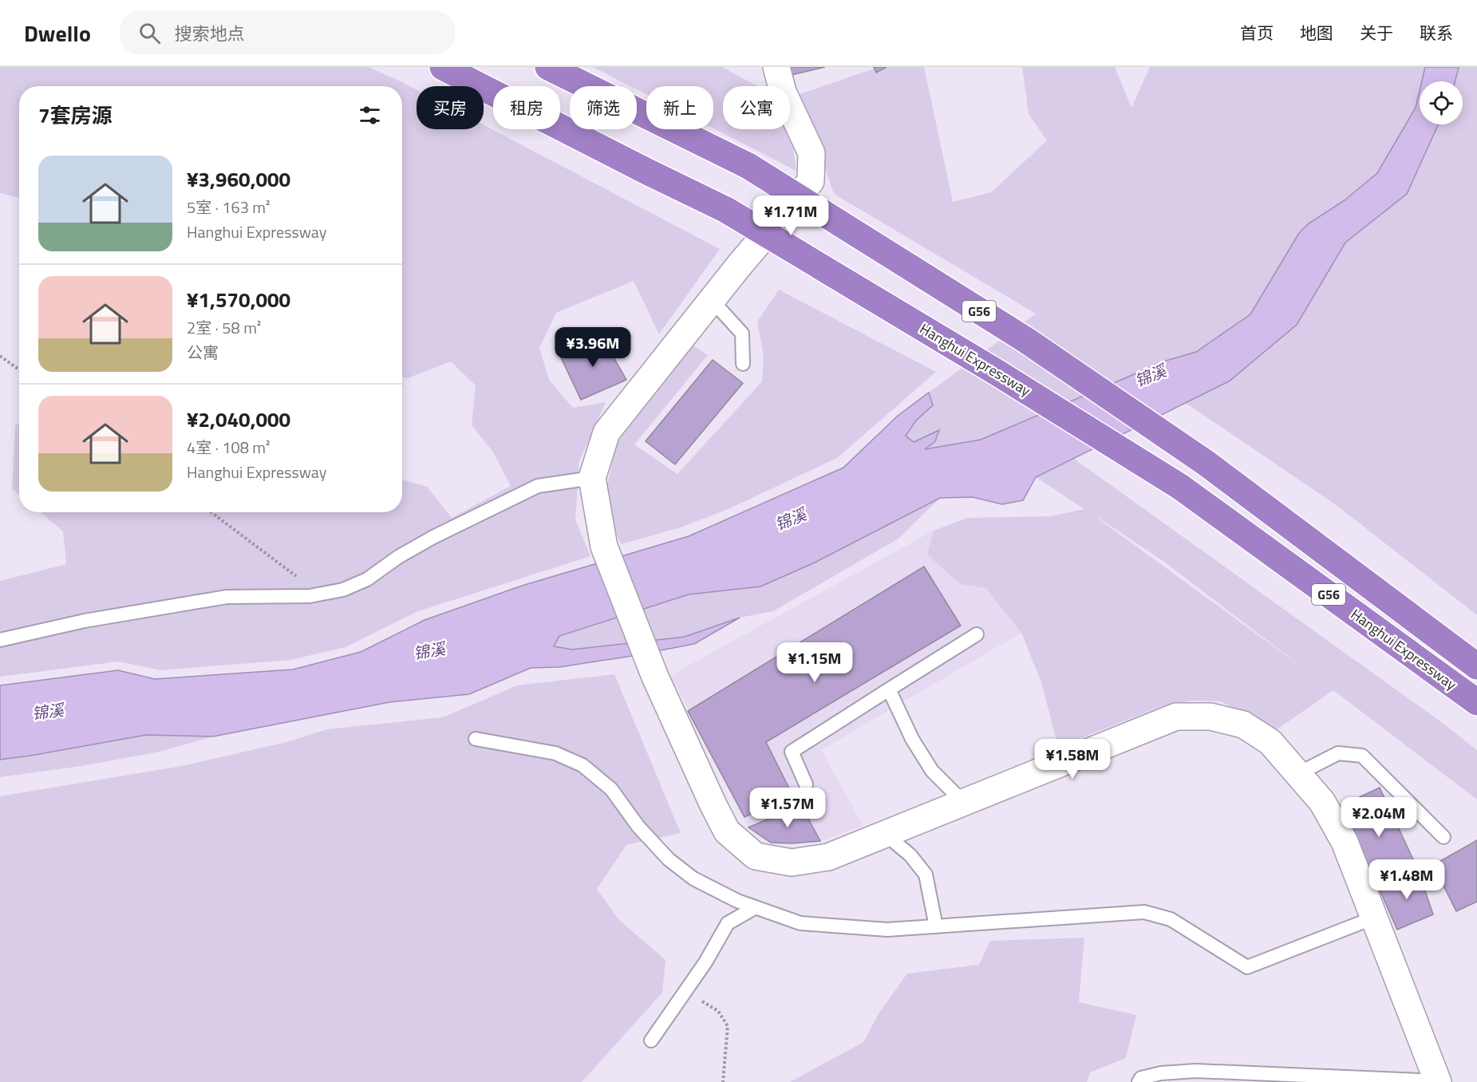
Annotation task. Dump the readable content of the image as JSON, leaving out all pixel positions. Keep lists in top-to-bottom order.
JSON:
{
  "streets": {
    "highway": ["G56", "Hanghui Expressway"]
  },
  "water": ["锦溪"],
  "page": {
    "header": "Dwello",
    "search": "搜索地点",
    "nav": [
      "首页",
      "地图",
      "关于",
      "联系"
    ],
    "chip": [
      "买房",
      "租房",
      "筛选",
      "新上",
      "公寓"
    ],
    "heading": "7套房源",
    "list": [
      {
        "name": "¥3,960,000",
        "note": "5室 · 163 m² · Hanghui Expressway"
      },
      {
        "name": "¥1,570,000",
        "note": "2室 · 58 m² · 公寓"
      },
      {
        "name": "¥2,040,000",
        "note": "4室 · 108 m² · Hanghui Expressway"
      }
    ],
    "price": [
      "¥1.71M",
      "¥3.96M",
      "¥1.15M",
      "¥1.58M",
      "¥1.57M",
      "¥2.04M",
      "¥1.48M"
    ]
  }
}
